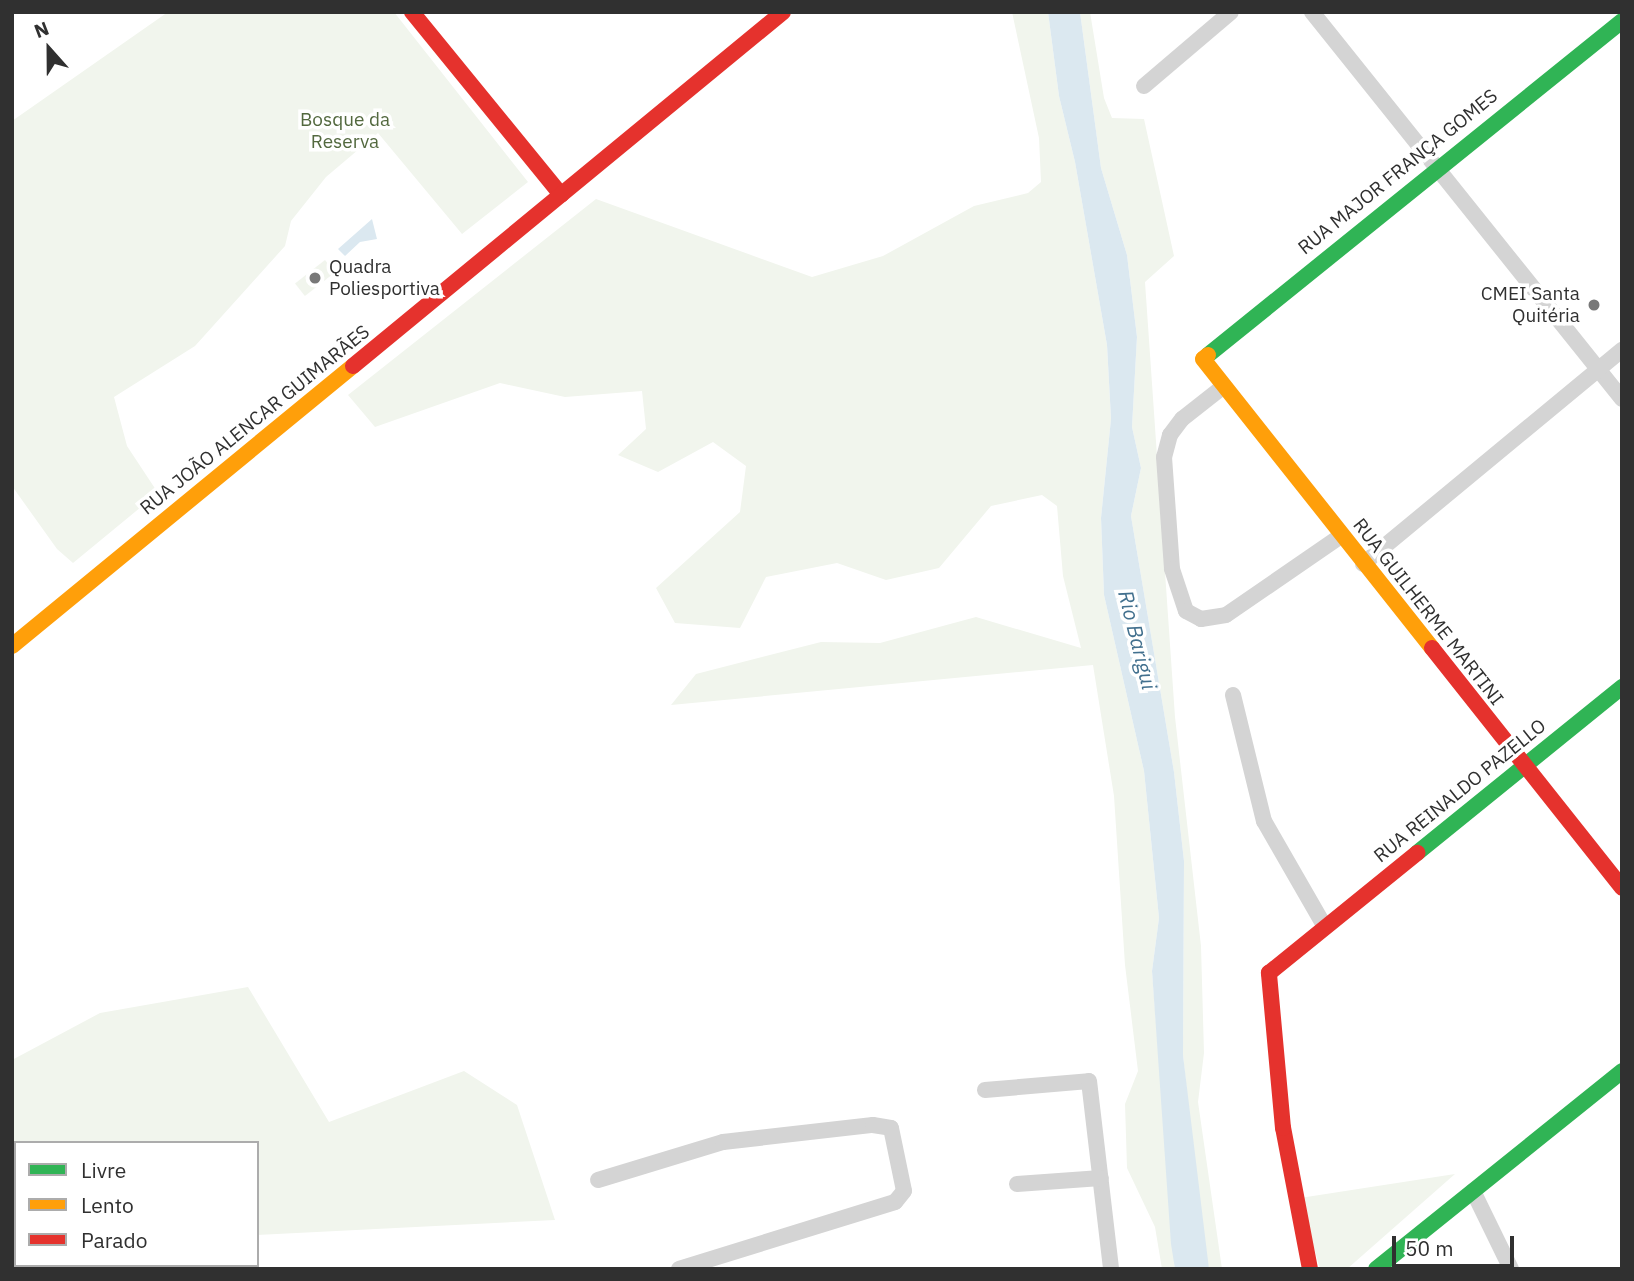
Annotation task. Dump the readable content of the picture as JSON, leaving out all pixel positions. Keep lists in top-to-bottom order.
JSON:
{
  "streets": {
    "street": [
      "RUA MAJOR FRANÇA GOMES",
      "RUA JOÃO ALENCAR GUIMARÃES",
      "RUA GUILHERME MARTINI",
      "RUA REINALDO PAZELLO"
    ]
  },
  "crossings": [
    ["RUA MAJOR FRANÇA GOMES", "RUA GUILHERME MARTINI"],
    ["RUA GUILHERME MARTINI", "RUA REINALDO PAZELLO"]
  ],
  "water": ["Rio Barigui"],
  "parks": ["Bosque da Reserva"],
  "places": ["Quadra Poliesportiva", "CMEI Santa Quitéria"],
  "legend": ["Livre", "Lento", "Parado"],
  "scale_bar": "50 m",
  "north": "top"
}
